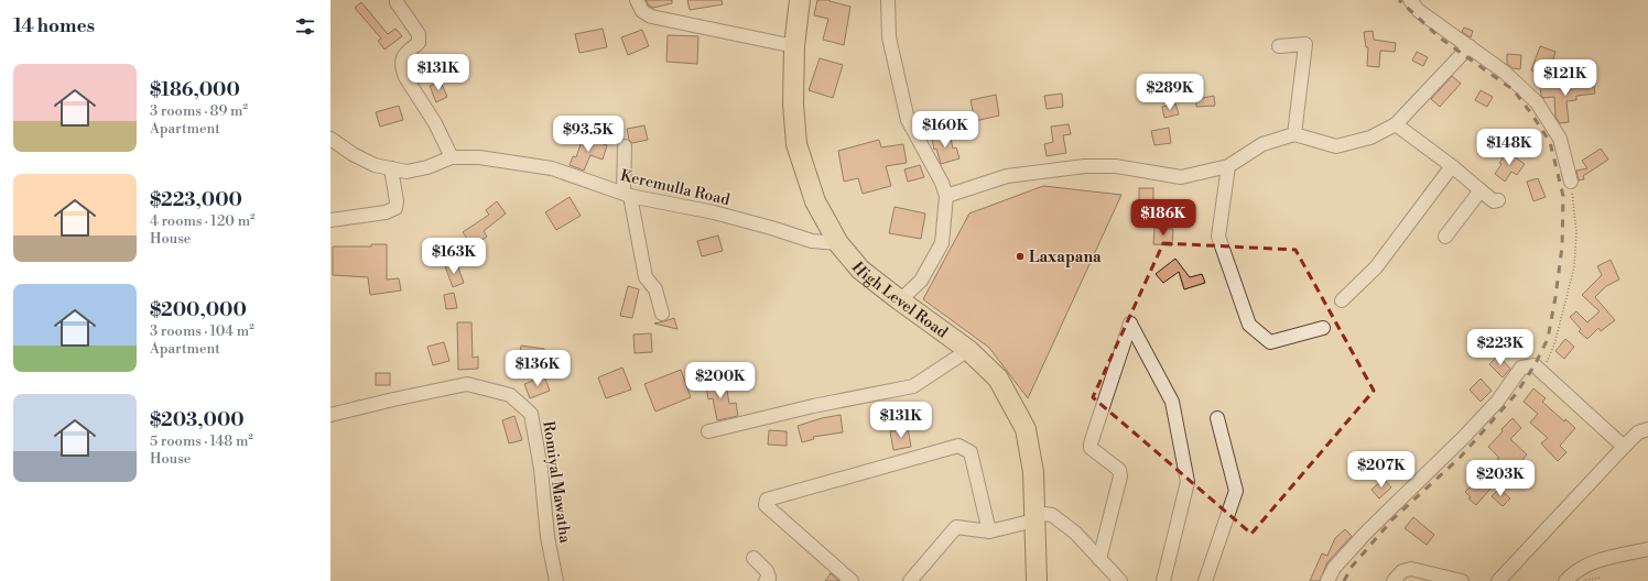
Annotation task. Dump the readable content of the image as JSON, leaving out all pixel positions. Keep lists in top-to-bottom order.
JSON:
{
  "streets": {
    "highway": ["High Level Road"],
    "street": ["Keremulla Road", "Romiyal Mawatha"]
  },
  "crossings": [
    ["Keremulla Road", "High Level Road"]
  ],
  "places": ["Laxapana"],
  "page": {
    "heading": "14 homes",
    "list": [
      {
        "name": "$186,000",
        "note": "3 rooms · 89 m² · Apartment"
      },
      {
        "name": "$223,000",
        "note": "4 rooms · 120 m² · House"
      },
      {
        "name": "$200,000",
        "note": "3 rooms · 104 m² · Apartment"
      },
      {
        "name": "$203,000",
        "note": "5 rooms · 148 m² · House"
      }
    ],
    "price": [
      "$131K",
      "$121K",
      "$289K",
      "$160K",
      "$93.5K",
      "$148K",
      "$186K",
      "$163K",
      "$223K",
      "$136K",
      "$200K",
      "$131K",
      "$207K",
      "$203K"
    ]
  }
}
